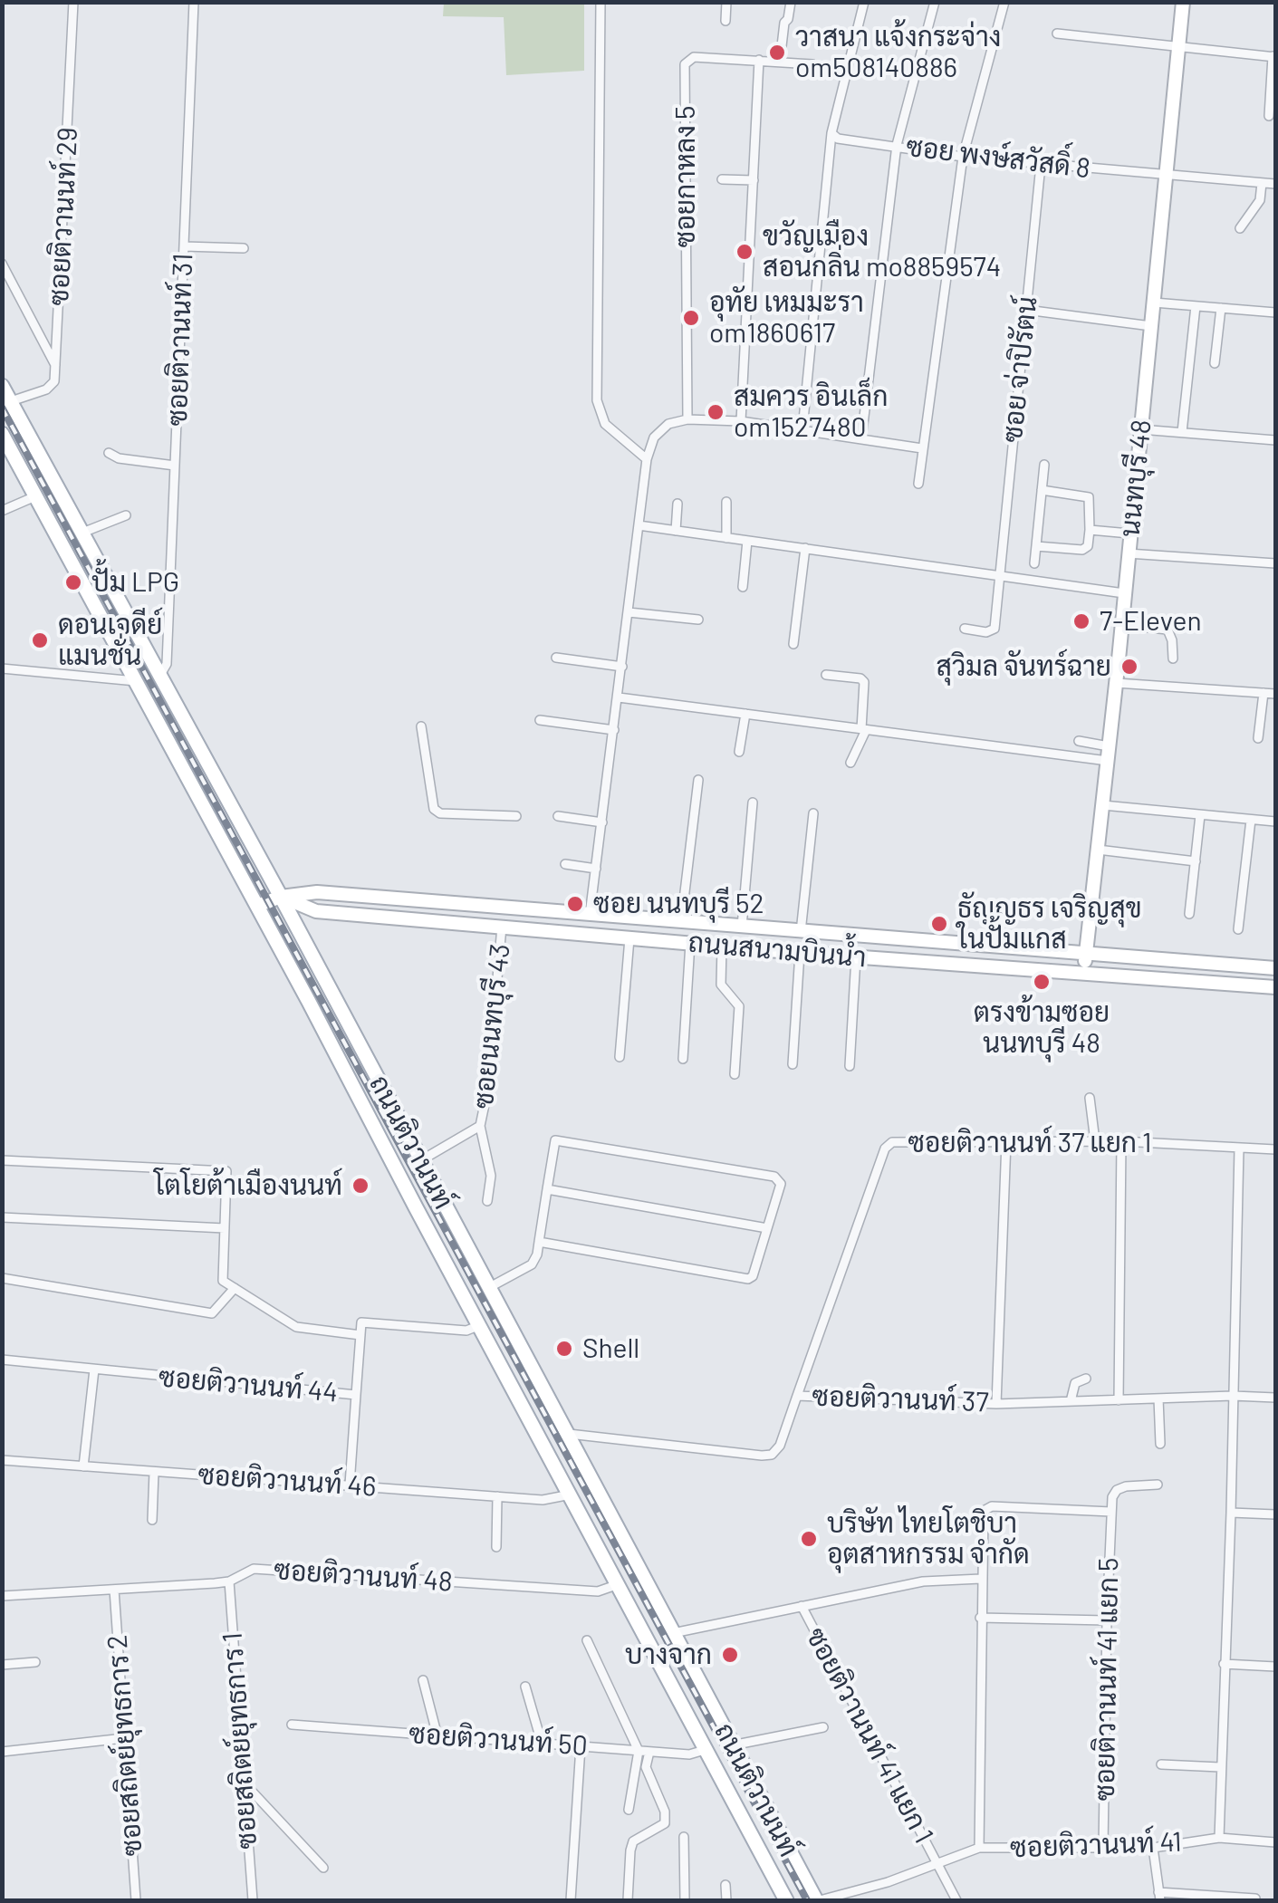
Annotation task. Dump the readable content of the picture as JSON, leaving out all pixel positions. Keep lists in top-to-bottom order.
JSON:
{
  "streets": {
    "main road": ["นนทบุรี 48", "ถนนสนามบินน้ำ", "ถนนติวานนท์"],
    "street": [
      "ซอย พงษ์สวัสดิ์ 8",
      "ซอยกาหลง 5",
      "ซอยติวานนท์ 29",
      "ซอยติวานนท์ 31",
      "ซอย จ่าปิรัตน์",
      "ซอยนนทบุรี 43",
      "ซอยติวานนท์ 37 แยก 1",
      "ซอยติวานนท์ 44",
      "ซอยติวานนท์ 37",
      "ซอยติวานนท์ 46",
      "ซอยติวานนท์ 48",
      "ซอยติวานนท์ 41 แยก 5",
      "ซอยติวานนท์ 41 แยก 1",
      "ซอยติวานนท์ 50",
      "ซอยสถิตย์ยุทธการ 1",
      "ซอยสถิตย์ยุทธการ 2",
      "ซอยติวานนท์ 41"
    ]
  },
  "crossings": [
    ["ซอย พงษ์สวัสดิ์ 8", "ซอย จ่าปิรัตน์"],
    ["ซอย พงษ์สวัสดิ์ 8", "นนทบุรี 48"],
    ["ซอยติวานนท์ 31", "ถนนติวานนท์"],
    ["นนทบุรี 48", "ถนนสนามบินน้ำ"],
    ["ถนนสนามบินน้ำ", "ซอยนนทบุรี 43"],
    ["ถนนสนามบินน้ำ", "ถนนติวานนท์"],
    ["ถนนติวานนท์", "ซอยติวานนท์ 37"],
    ["ถนนติวานนท์", "ซอยติวานนท์ 46"],
    ["ถนนติวานนท์", "ซอยติวานนท์ 48"],
    ["ถนนติวานนท์", "ซอยติวานนท์ 50"],
    ["ถนนติวานนท์", "ซอยติวานนท์ 41"],
    ["ซอยติวานนท์ 37 แยก 1", "ซอยติวานนท์ 37"],
    ["ซอยติวานนท์ 37 แยก 1", "ซอยติวานนท์ 41"],
    ["ซอยติวานนท์ 37", "ซอยติวานนท์ 41"],
    ["ซอยติวานนท์ 48", "ซอยสถิตย์ยุทธการ 1"],
    ["ซอยติวานนท์ 48", "ซอยสถิตย์ยุทธการ 2"],
    ["ซอยติวานนท์ 41 แยก 5", "ซอยติวานนท์ 41"],
    ["ซอยติวานนท์ 41 แยก 1", "ซอยติวานนท์ 41"]
  ],
  "places": [
    "วาสนา แจ้งกระจ่าง om508140886",
    "ขวัญเมือง สอนกลิ่น mo8859574",
    "อุทัย เหมมะรา om1860617",
    "สมควร อินเล็ก om1527480",
    "ปั้ม LPG",
    "7-Eleven",
    "ดอนเจดีย์ แมนชั่น",
    "สุวิมล จันทร์ฉาย",
    "ซอย นนทบุรี 52",
    "ธัญญธร เจริญสุข ในปั้มแกส",
    "ตรงข้ามซอย นนทบุรี 48",
    "โตโยต้าเมืองนนท์",
    "Shell",
    "บริษัท ไทยโตชิบา อุตสาหกรรม จำกัด",
    "บางจาก"
  ]
}
